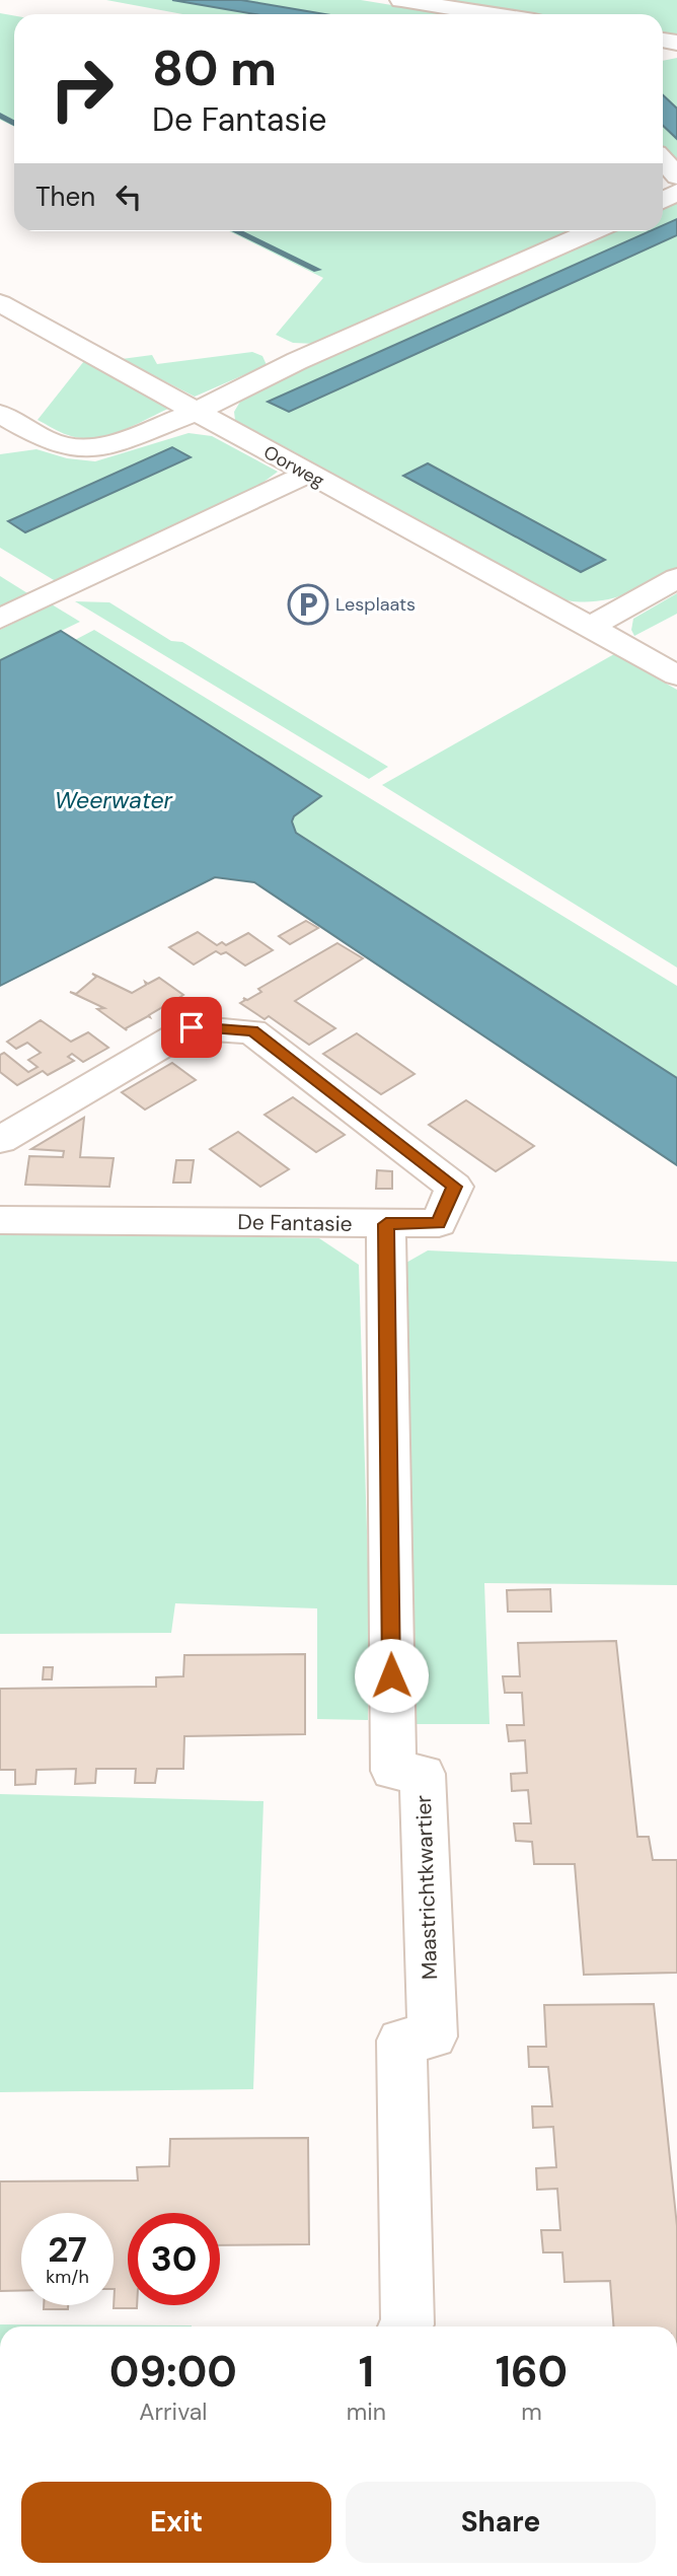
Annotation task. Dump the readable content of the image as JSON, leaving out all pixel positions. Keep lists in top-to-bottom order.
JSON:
{
  "streets": {
    "street": ["Oorweg", "De Fantasie", "Maastrichtkwartier"]
  },
  "crossings": [
    ["De Fantasie", "Maastrichtkwartier"]
  ],
  "water": ["Weerwater"],
  "places": {
    "parking": ["Lesplaats"]
  },
  "page": {
    "turn": ["80 m", "De Fantasie"],
    "then": "Then",
    "speed": "27 km/h",
    "limit": "30",
    "eta": [
      "09:00",
      "Arrival",
      "1",
      "min",
      "160",
      "m"
    ],
    "buttons": ["Exit", "Share"]
  }
}
